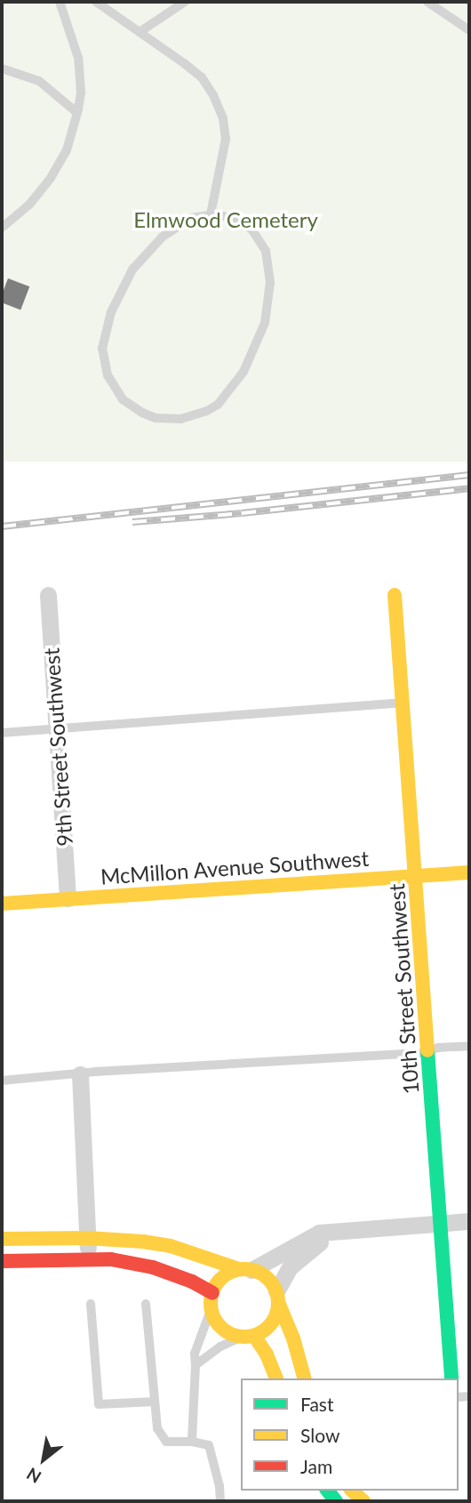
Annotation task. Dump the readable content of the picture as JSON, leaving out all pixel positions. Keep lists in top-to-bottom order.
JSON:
{
  "streets": {
    "street": ["9th Street Southwest", "McMillon Avenue Southwest", "10th Street Southwest"]
  },
  "crossings": [
    ["9th Street Southwest", "McMillon Avenue Southwest"],
    ["McMillon Avenue Southwest", "10th Street Southwest"]
  ],
  "parks": ["Elmwood Cemetery"],
  "legend": ["Fast", "Slow", "Jam"],
  "north": "bottom left"
}
